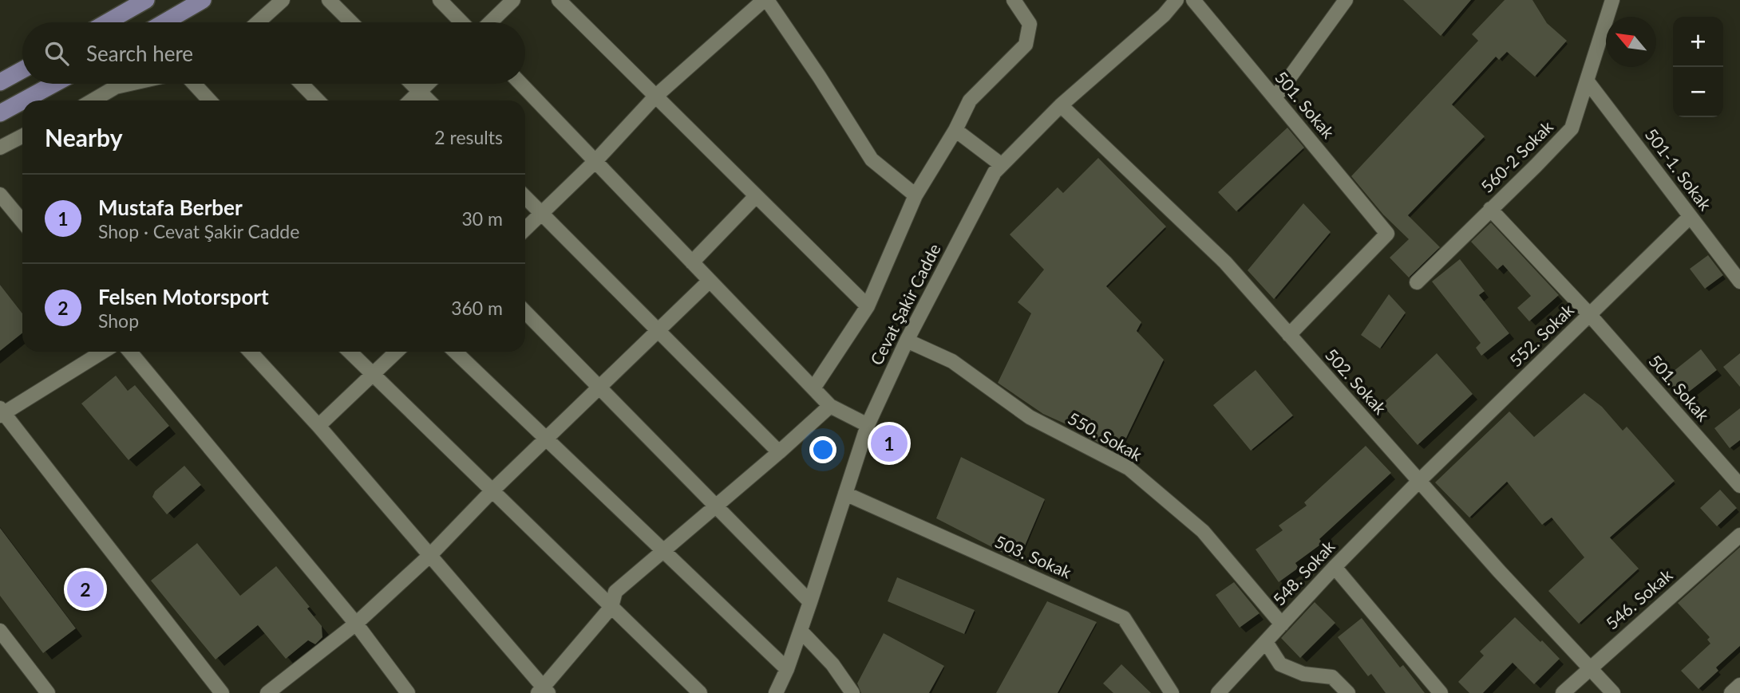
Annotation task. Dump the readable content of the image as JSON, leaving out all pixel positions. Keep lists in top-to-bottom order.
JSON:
{
  "streets": {
    "street": [
      "501. Sokak",
      "560-2 Sokak",
      "501-1. Sokak",
      "Cevat Şakir Cadde",
      "552. Sokak",
      "502. Sokak",
      "550. Sokak",
      "503. Sokak",
      "548. Sokak",
      "546. Sokak"
    ]
  },
  "crossings": [
    ["501. Sokak", "560-2 Sokak"],
    ["501. Sokak", "552. Sokak"],
    ["501. Sokak", "502. Sokak"],
    ["560-2 Sokak", "501-1. Sokak"],
    ["501-1. Sokak", "552. Sokak"],
    ["Cevat Şakir Cadde", "502. Sokak"],
    ["Cevat Şakir Cadde", "550. Sokak"],
    ["Cevat Şakir Cadde", "503. Sokak"],
    ["552. Sokak", "502. Sokak"],
    ["552. Sokak", "548. Sokak"],
    ["502. Sokak", "548. Sokak"],
    ["502. Sokak", "546. Sokak"],
    ["550. Sokak", "548. Sokak"]
  ],
  "north": "top left",
  "page": {
    "map_buttons": ["+", "−"],
    "search": "Search here",
    "heading": ["Nearby", "2 results"],
    "list": [
      {
        "mark": "1",
        "name": "Mustafa Berber",
        "note": "Shop · Cevat Şakir Cadde",
        "value": "30 m"
      },
      {
        "mark": "2",
        "name": "Felsen Motorsport",
        "note": "Shop",
        "value": "360 m"
      }
    ],
    "pins": ["1", "2"]
  }
}
